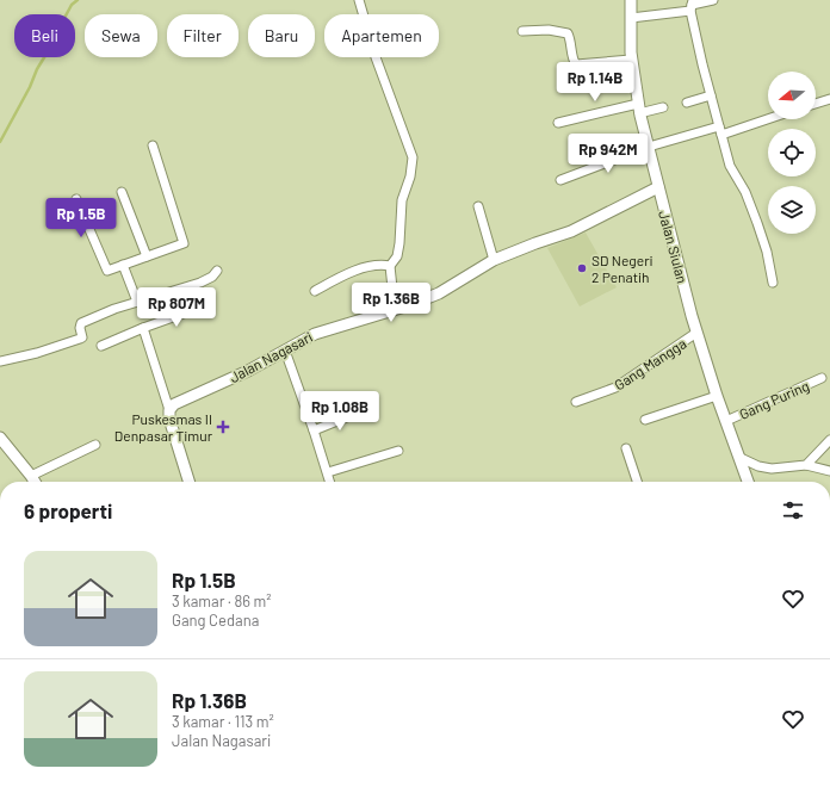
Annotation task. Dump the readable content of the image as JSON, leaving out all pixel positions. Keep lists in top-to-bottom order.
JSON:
{
  "streets": {
    "street": [
      "Jalan Siulan",
      "Jalan Nagasari",
      "Gang Mangga",
      "Gang Puring"
    ]
  },
  "crossings": [
    ["Jalan Siulan", "Jalan Nagasari"],
    ["Jalan Siulan", "Gang Mangga"],
    ["Jalan Siulan", "Gang Puring"]
  ],
  "places": {
    "other": ["SD Negeri 2 Penatih"],
    "health": ["Puskesmas II Denpasar Timur"]
  },
  "north": "left",
  "page": {
    "chip": [
      "Beli",
      "Sewa",
      "Filter",
      "Baru",
      "Apartemen"
    ],
    "price": [
      "Rp 1.14B",
      "Rp 942M",
      "Rp 1.5B",
      "Rp 1.36B",
      "Rp 807M",
      "Rp 1.08B"
    ],
    "heading": "6 properti",
    "list": [
      {
        "name": "Rp 1.5B",
        "note": "3 kamar · 86 m² · Gang Cedana"
      },
      {
        "name": "Rp 1.36B",
        "note": "3 kamar · 113 m² · Jalan Nagasari"
      }
    ]
  }
}
